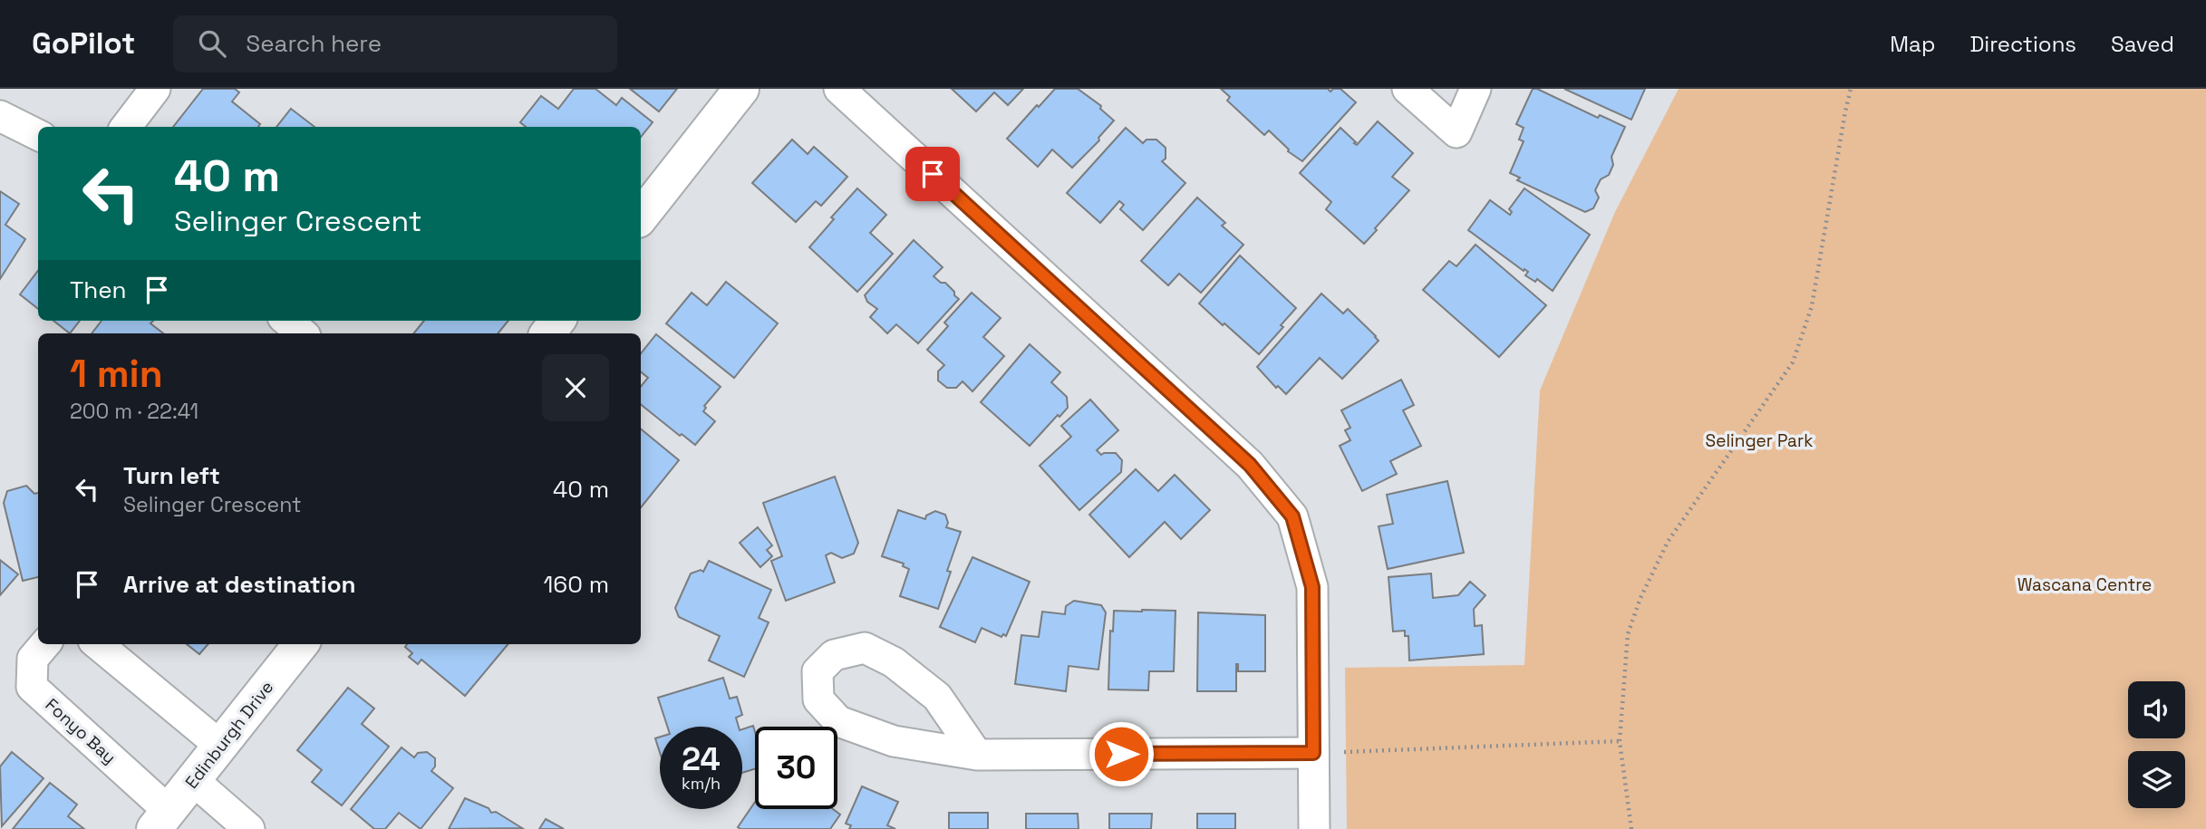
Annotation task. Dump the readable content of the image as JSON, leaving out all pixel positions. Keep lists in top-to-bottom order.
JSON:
{
  "streets": {
    "street": ["Fonyo Bay", "Edinburgh Drive"]
  },
  "crossings": [
    ["Fonyo Bay", "Edinburgh Drive"]
  ],
  "parks": ["Selinger Park", "Wascana Centre"],
  "page": {
    "header": "GoPilot",
    "search": "Search here",
    "nav": ["Map", "Directions", "Saved"],
    "turn": ["40 m", "Selinger Crescent"],
    "then": "Then",
    "heading": ["1 min", "200 m · 22:41"],
    "list": [
      {
        "name": "Turn left",
        "note": "Selinger Crescent",
        "value": "40 m"
      },
      {
        "name": "Arrive at destination",
        "value": "160 m"
      }
    ],
    "speed": "24 km/h",
    "limit": "30"
  }
}
